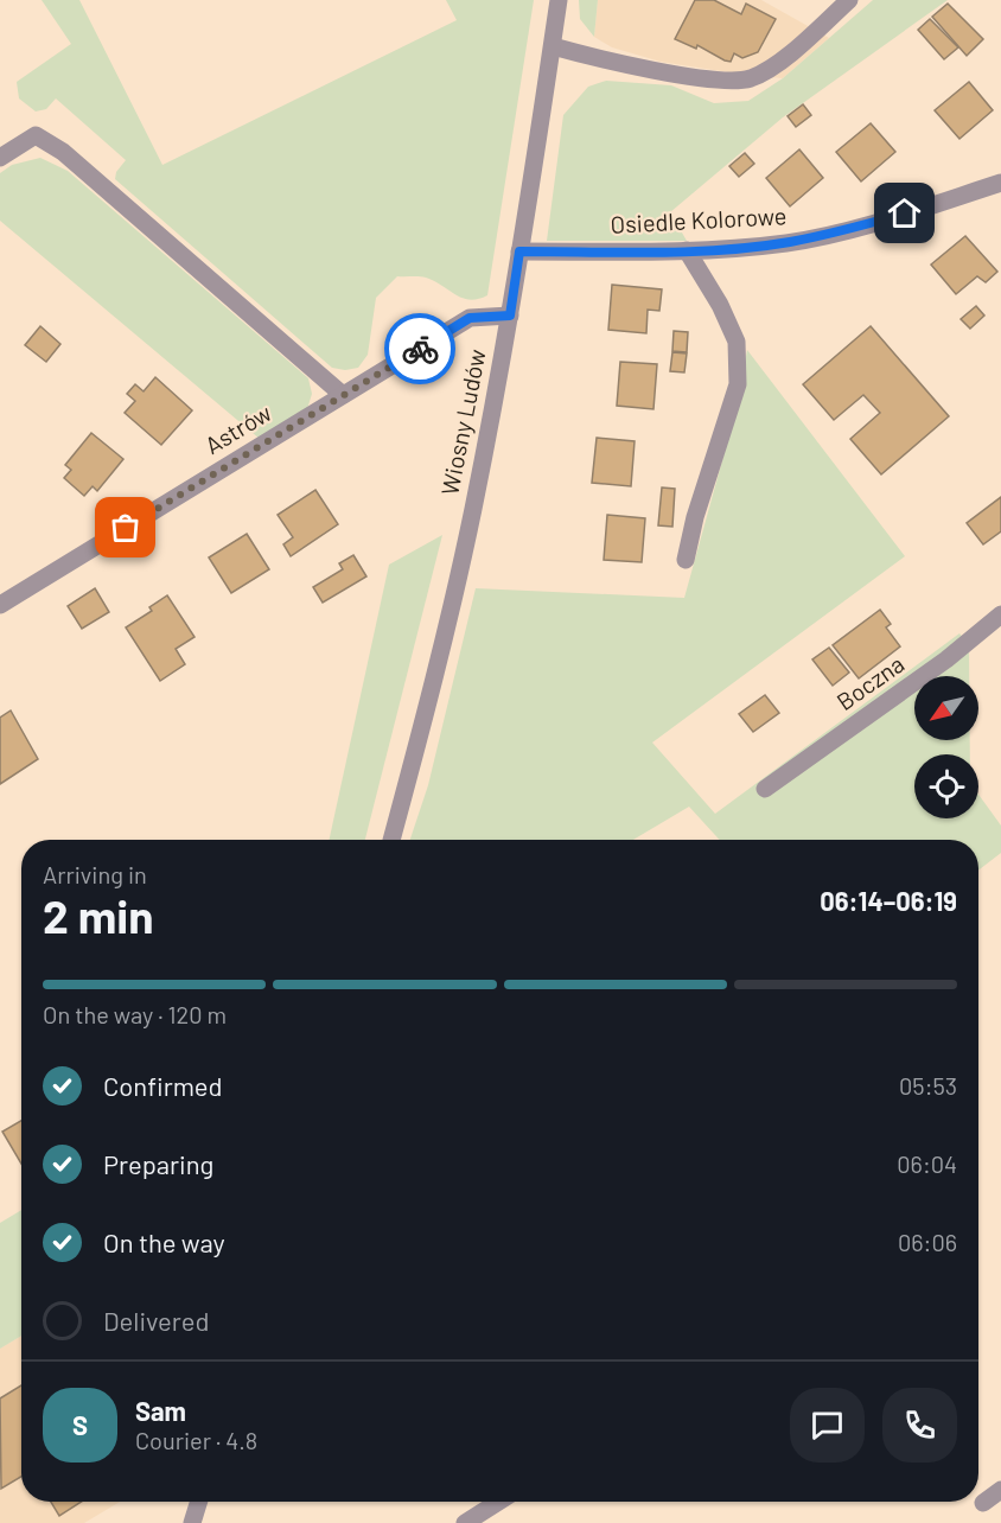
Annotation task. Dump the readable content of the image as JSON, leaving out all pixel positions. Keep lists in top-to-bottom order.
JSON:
{
  "streets": {
    "street": [
      "Osiedle Kolorowe",
      "Wiosny Ludów",
      "Astrów",
      "Boczna"
    ]
  },
  "crossings": [
    ["Osiedle Kolorowe", "Wiosny Ludów"],
    ["Wiosny Ludów", "Astrów"]
  ],
  "north": "bottom left",
  "page": {
    "heading": ["2 min", "Arriving in", "06:14–06:19"],
    "panel": ["Sam", "Courier · 4.8"],
    "bar": "On the way · 120 m",
    "list": [
      ["Confirmed", "05:53"],
      ["Preparing", "06:04"],
      ["On the way", "06:06"],
      "Delivered"
    ],
    "round": "S"
  }
}
